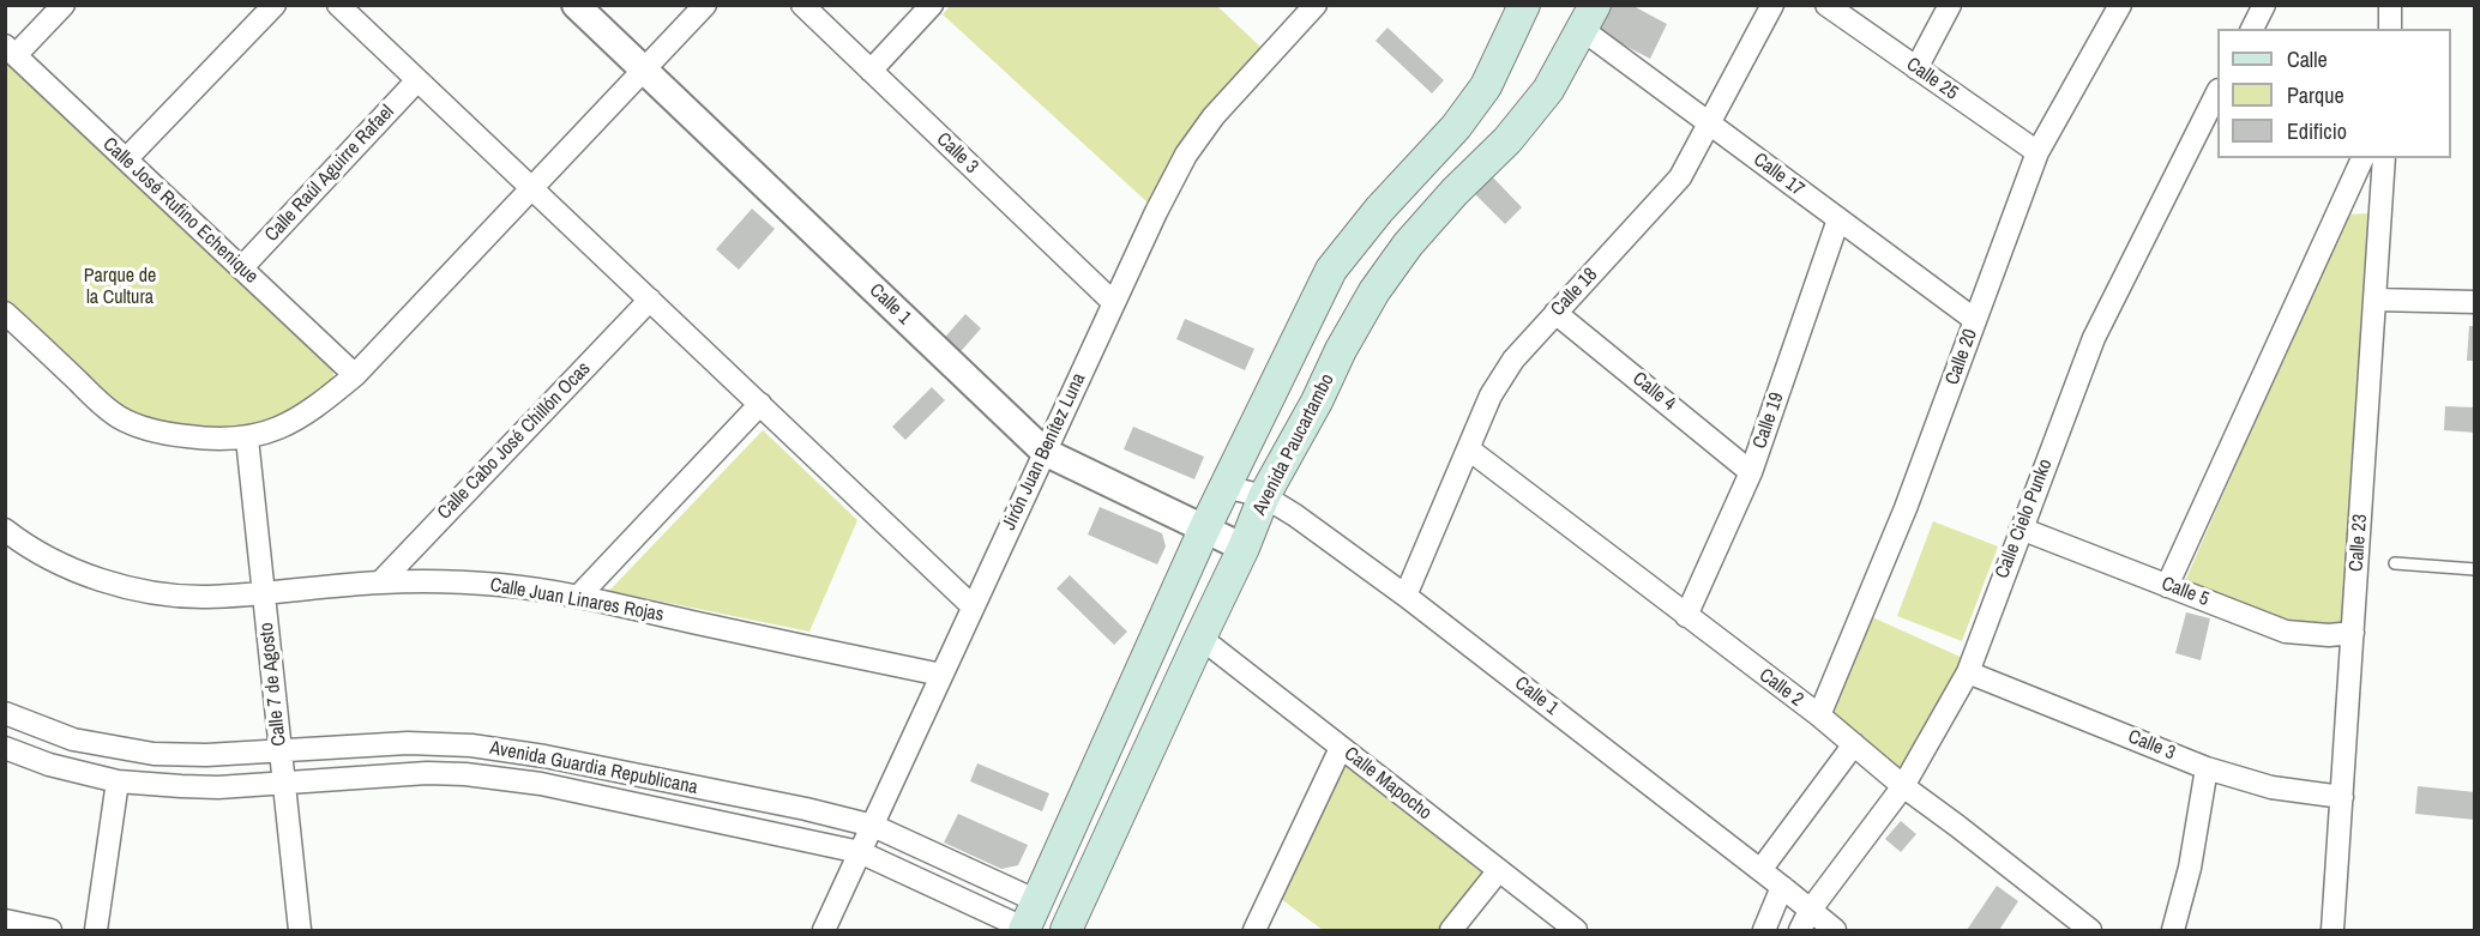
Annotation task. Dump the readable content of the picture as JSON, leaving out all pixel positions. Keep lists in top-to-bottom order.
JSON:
{
  "streets": {
    "main road": ["Avenida Paucartambo"],
    "street": [
      "Calle 25",
      "Calle 3",
      "Calle Raúl Aguirre Rafael",
      "Calle 17",
      "Calle José Rufino Echenique",
      "Calle 18",
      "Calle 1",
      "Calle 20",
      "Calle 4",
      "Calle 19",
      "Calle Cabo José Chillón Ocas",
      "Jirón Juan Benítez Luna",
      "Calle Cielo Punko",
      "Calle 23",
      "Calle 5",
      "Calle Juan Linares Rojas",
      "Calle 7 de Agosto",
      "Calle 2",
      "Avenida Guardia Republicana",
      "Calle Mapocho"
    ]
  },
  "crossings": [
    ["Calle 25", "Calle 20"],
    ["Calle 3", "Jirón Juan Benítez Luna"],
    ["Calle 3", "Calle Cielo Punko"],
    ["Calle 3", "Calle 23"],
    ["Calle Raúl Aguirre Rafael", "Calle José Rufino Echenique"],
    ["Calle 17", "Calle 18"],
    ["Calle 17", "Calle 20"],
    ["Calle 17", "Calle 19"],
    ["Calle 17", "Avenida Paucartambo"],
    ["Calle 18", "Calle 1"],
    ["Calle 18", "Calle 4"],
    ["Calle 18", "Calle 2"],
    ["Calle 1", "Avenida Paucartambo"],
    ["Calle 1", "Jirón Juan Benítez Luna"],
    ["Calle 1", "Calle Cielo Punko"],
    ["Calle 20", "Calle 2"],
    ["Calle 4", "Calle 19"],
    ["Calle 19", "Calle 2"],
    ["Calle Cabo José Chillón Ocas", "Calle Juan Linares Rojas"],
    ["Avenida Paucartambo", "Calle Mapocho"],
    ["Jirón Juan Benítez Luna", "Calle Juan Linares Rojas"],
    ["Jirón Juan Benítez Luna", "Avenida Guardia Republicana"],
    ["Calle Cielo Punko", "Calle 5"],
    ["Calle Cielo Punko", "Calle 2"],
    ["Calle 23", "Calle 5"],
    ["Calle Juan Linares Rojas", "Calle 7 de Agosto"],
    ["Calle 7 de Agosto", "Avenida Guardia Republicana"]
  ],
  "parks": ["Parque de la Cultura"],
  "legend": ["Calle", "Parque", "Edificio"]
}
